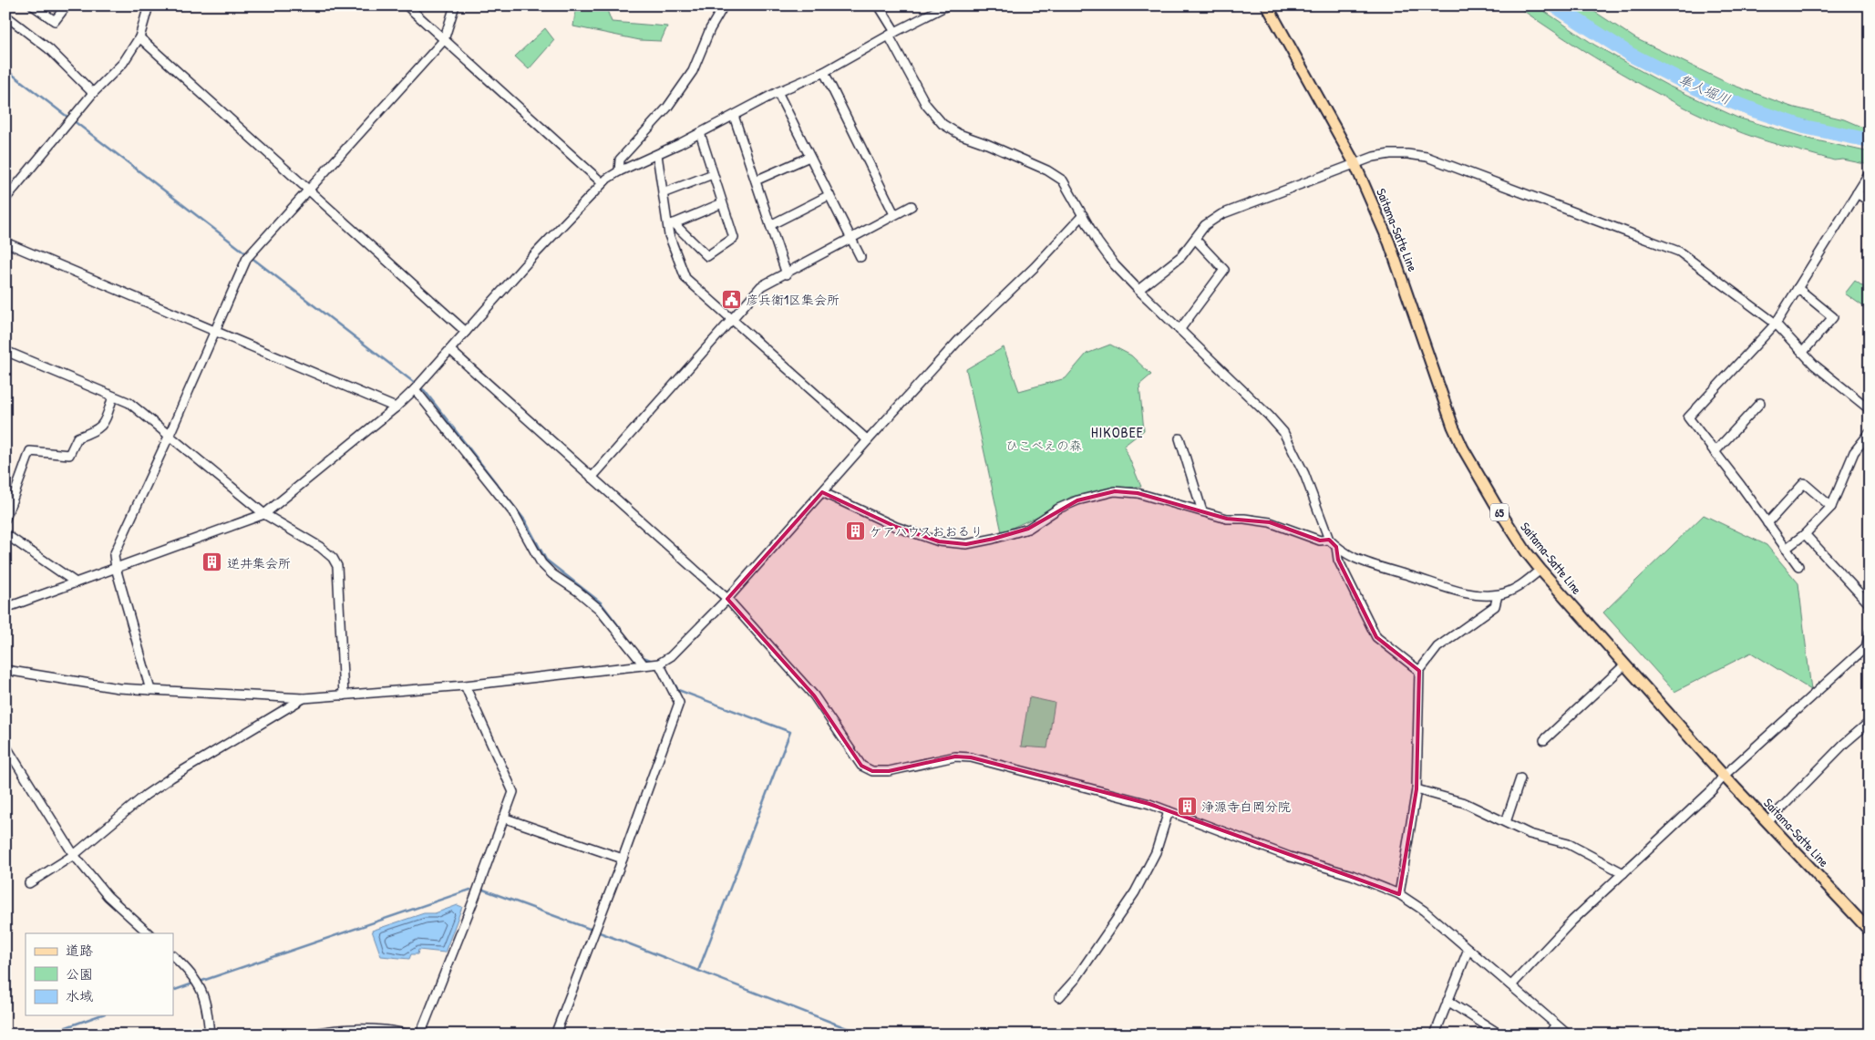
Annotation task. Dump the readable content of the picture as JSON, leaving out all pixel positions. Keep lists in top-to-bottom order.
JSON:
{
  "streets": {
    "main road": ["Saitama-Satte Line", "65"]
  },
  "districts": ["HIKOBEE"],
  "water": ["隼人堀川"],
  "parks": ["ひこべえの森"],
  "places": {
    "public building": ["彦兵衛1区集会所"],
    "building": ["ケアハウスおおるり", "逆井集会所", "浄源寺白岡分院"]
  },
  "legend": ["道路", "公園", "水域"]
}
